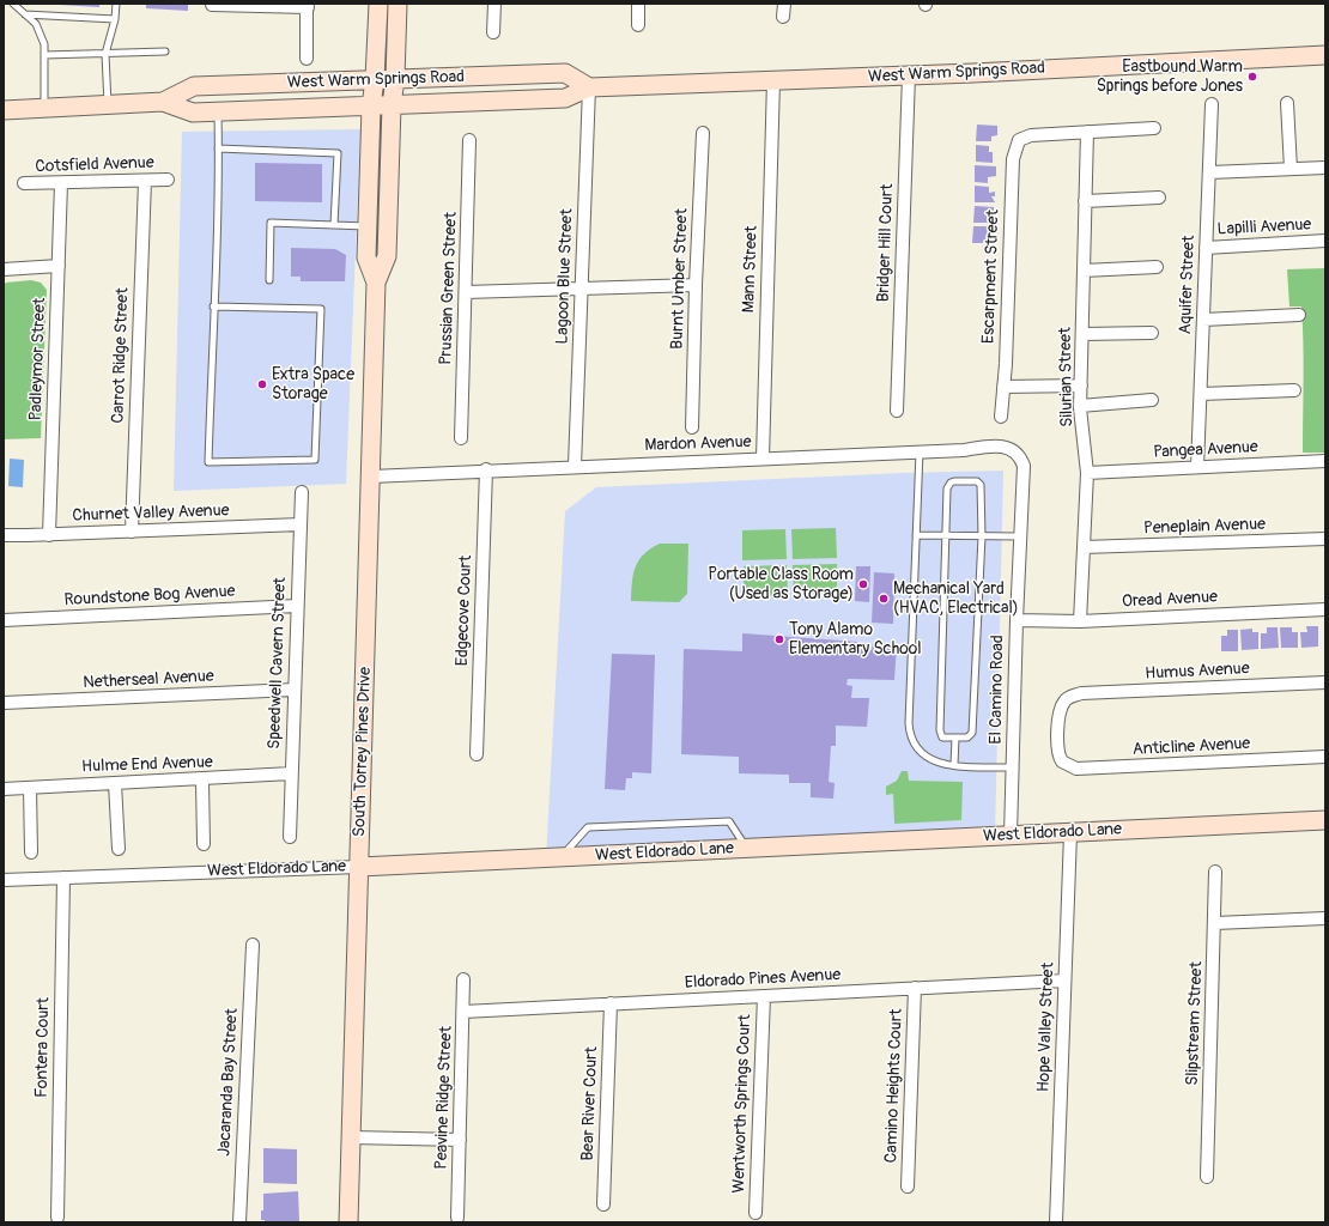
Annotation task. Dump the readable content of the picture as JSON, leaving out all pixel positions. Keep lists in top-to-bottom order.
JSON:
{
  "streets": {
    "street": [
      "West Warm Springs Road",
      "Cotsfield Avenue",
      "Lapilli Avenue",
      "Bridger Hill Court",
      "Mann Street",
      "Lagoon Blue Street",
      "Escarpment Street",
      "Burnt Umber Street",
      "Aquifer Street",
      "Prussian Green Street",
      "Carrot Ridge Street",
      "Padleymor Street",
      "Silurian Street",
      "Mardon Avenue",
      "Pangea Avenue",
      "Churnet Valley Avenue",
      "Peneplain Avenue",
      "Roundstone Bog Avenue",
      "Oread Avenue",
      "Edgecove Court",
      "Speedwell Cavern Street",
      "Humus Avenue",
      "Netherseal Avenue",
      "El Camino Road",
      "Anticline Avenue",
      "South Torrey Pines Drive",
      "Hulme End Avenue",
      "West Eldorado Lane",
      "Eldorado Pines Avenue",
      "Slipstream Street",
      "Hope Valley Street",
      "Fontera Court",
      "Jacaranda Bay Street",
      "Camino Heights Court",
      "Peavine Ridge Street",
      "Bear River Court",
      "Wentworth Springs Court"
    ]
  },
  "crossings": [
    ["West Warm Springs Road", "Bridger Hill Court"],
    ["West Warm Springs Road", "Mann Street"],
    ["West Warm Springs Road", "Lagoon Blue Street"],
    ["West Warm Springs Road", "South Torrey Pines Drive"],
    ["Cotsfield Avenue", "Carrot Ridge Street"],
    ["Cotsfield Avenue", "Padleymor Street"],
    ["Lapilli Avenue", "Aquifer Street"],
    ["Mann Street", "Mardon Avenue"],
    ["Lagoon Blue Street", "Mardon Avenue"],
    ["Escarpment Street", "Silurian Street"],
    ["Aquifer Street", "Pangea Avenue"],
    ["Carrot Ridge Street", "Churnet Valley Avenue"],
    ["Padleymor Street", "Churnet Valley Avenue"],
    ["Silurian Street", "Pangea Avenue"],
    ["Silurian Street", "Peneplain Avenue"],
    ["Silurian Street", "Oread Avenue"],
    ["Mardon Avenue", "Edgecove Court"],
    ["Mardon Avenue", "El Camino Road"],
    ["Mardon Avenue", "South Torrey Pines Drive"],
    ["Churnet Valley Avenue", "Speedwell Cavern Street"],
    ["Roundstone Bog Avenue", "Speedwell Cavern Street"],
    ["Oread Avenue", "El Camino Road"],
    ["Speedwell Cavern Street", "Netherseal Avenue"],
    ["Speedwell Cavern Street", "Hulme End Avenue"],
    ["Humus Avenue", "Anticline Avenue"],
    ["El Camino Road", "West Eldorado Lane"],
    ["South Torrey Pines Drive", "West Eldorado Lane"],
    ["West Eldorado Lane", "Hope Valley Street"],
    ["West Eldorado Lane", "Fontera Court"],
    ["Eldorado Pines Avenue", "Hope Valley Street"],
    ["Eldorado Pines Avenue", "Camino Heights Court"],
    ["Eldorado Pines Avenue", "Peavine Ridge Street"],
    ["Eldorado Pines Avenue", "Bear River Court"],
    ["Eldorado Pines Avenue", "Wentworth Springs Court"]
  ],
  "places": [
    "Eastbound Warm Springs before Jones",
    "Extra Space Storage",
    "Portable Class Room (Used as Storage)",
    "Mechanical Yard (HVAC, Electrical)",
    "Tony Alamo Elementary School"
  ]
}
